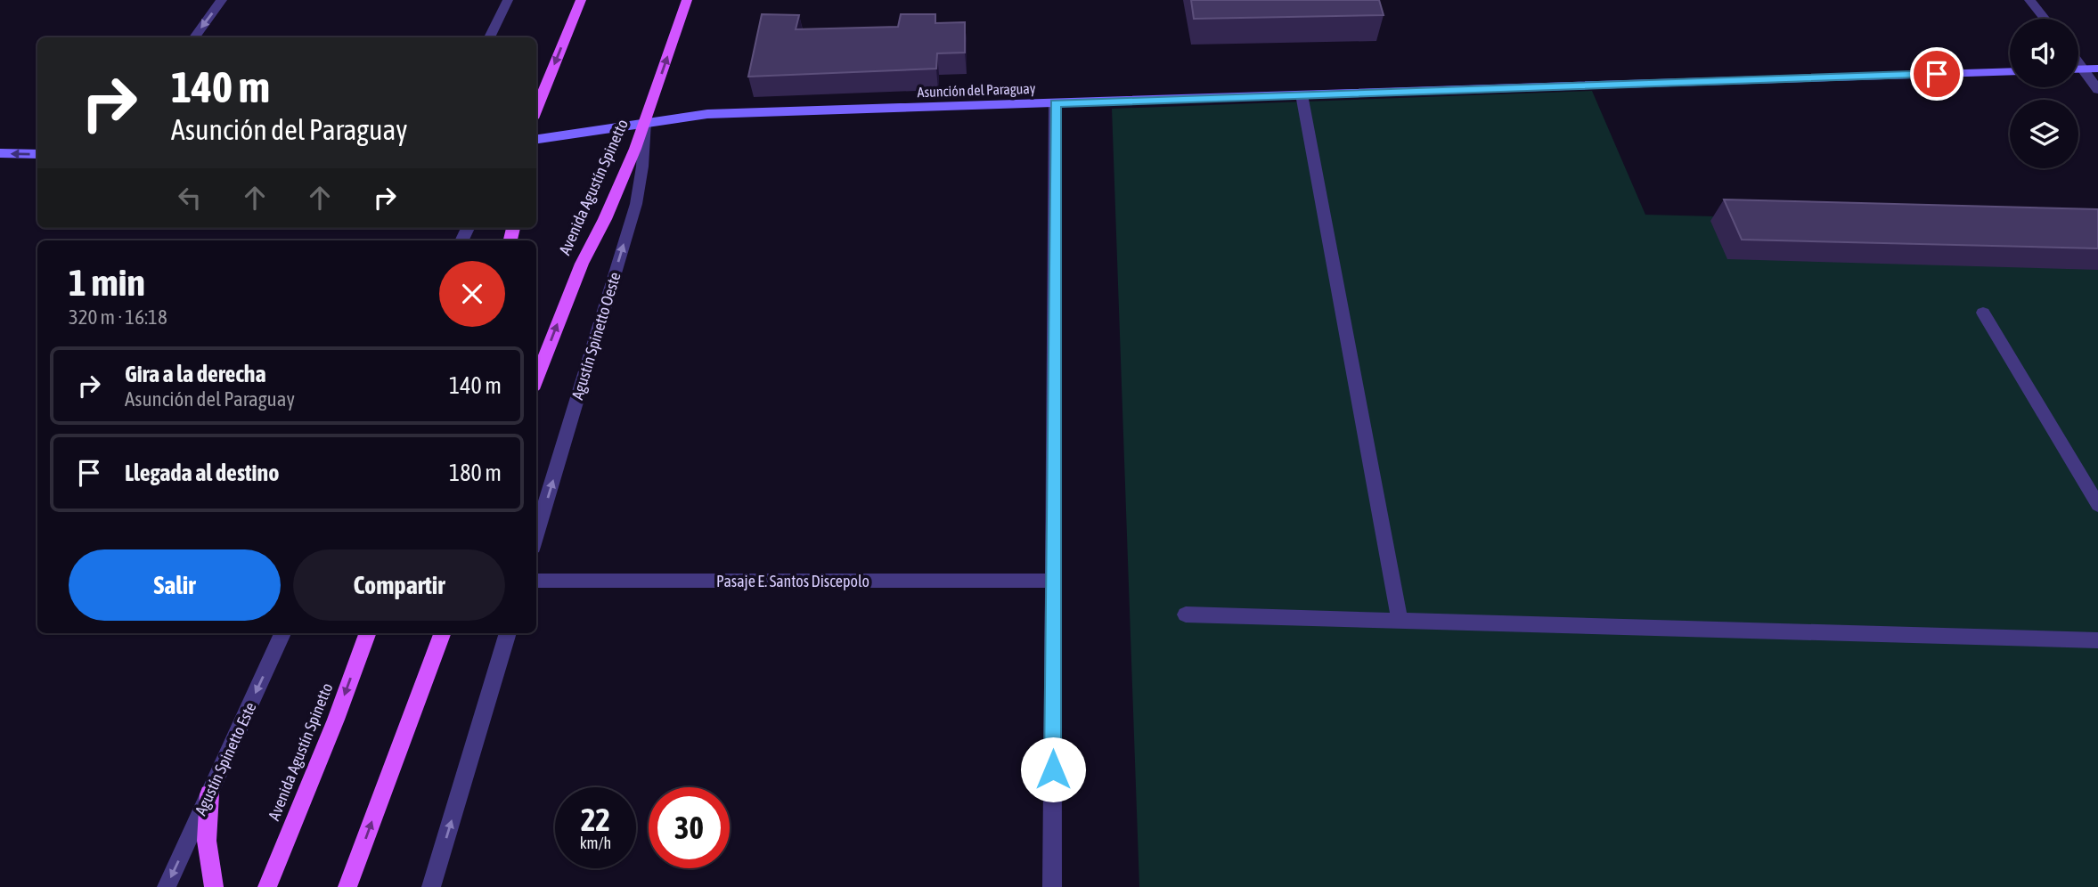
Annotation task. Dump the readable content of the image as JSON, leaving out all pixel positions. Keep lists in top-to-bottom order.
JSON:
{
  "streets": {
    "main road": ["Asunción del Paraguay", "Avenida Agustín Spinetto"],
    "street": ["Agustín Spinetto Oeste", "Pasaje E. Santos Discepolo", "Agustín Spinetto Este"]
  },
  "crossings": [
    ["Asunción del Paraguay", "Avenida Agustín Spinetto"],
    ["Asunción del Paraguay", "Agustín Spinetto Oeste"],
    ["Avenida Agustín Spinetto", "Agustín Spinetto Oeste"]
  ],
  "one_way": ["Agustín Spinetto Oeste", "Agustín Spinetto Este"],
  "page": {
    "turn": ["140 m", "Asunción del Paraguay"],
    "heading": ["1 min", "320 m · 16:18"],
    "list": [
      {
        "name": "Gira a la derecha",
        "note": "Asunción del Paraguay",
        "value": "140 m"
      },
      {
        "name": "Llegada al destino",
        "value": "180 m"
      }
    ],
    "buttons": ["Salir", "Compartir"],
    "speed": "22 km/h",
    "limit": "30"
  }
}
